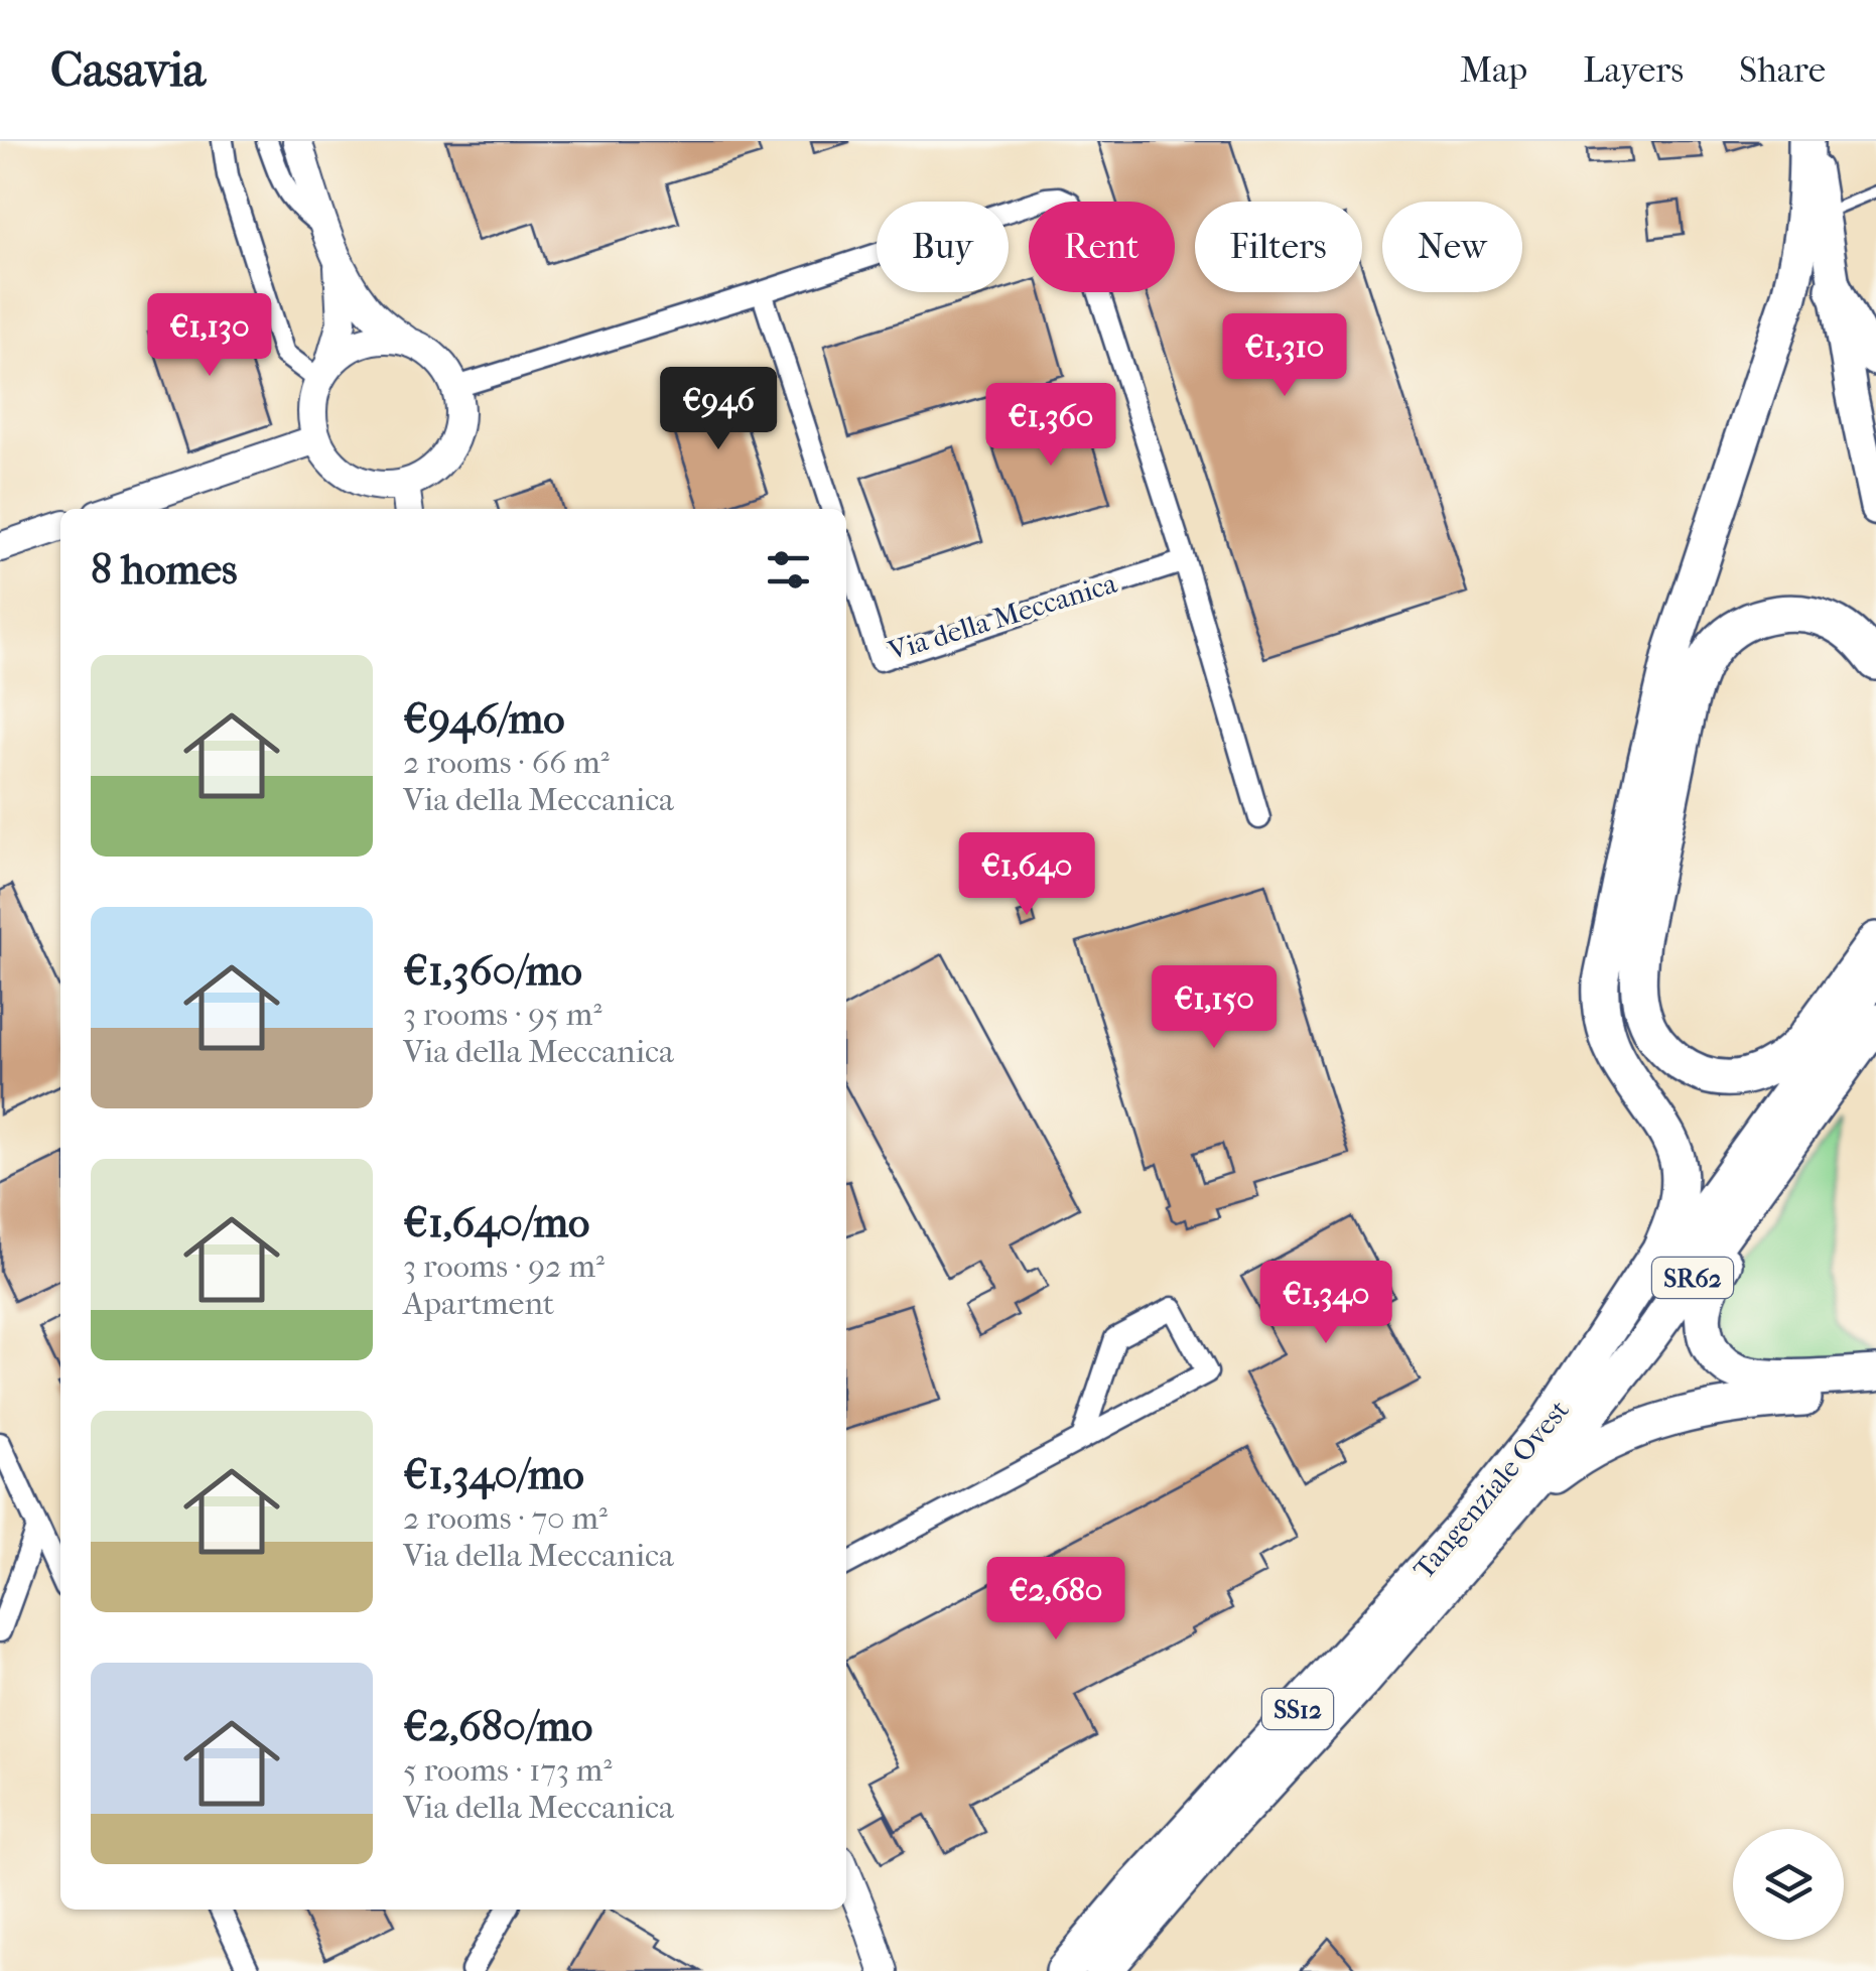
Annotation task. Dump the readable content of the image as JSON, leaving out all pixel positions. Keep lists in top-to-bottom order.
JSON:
{
  "streets": {
    "highway": ["SR62", "Tangenziale Ovest", "SS12"],
    "street": ["Via della Meccanica"]
  },
  "page": {
    "header": "Casavia",
    "nav": ["Map", "Layers", "Share"],
    "chip": [
      "Buy",
      "Rent",
      "Filters",
      "New"
    ],
    "price": [
      "€1,130",
      "€1,310",
      "€946",
      "€1,360",
      "€1,640",
      "€1,150",
      "€1,340",
      "€2,680"
    ],
    "heading": "8 homes",
    "list": [
      {
        "name": "€946/mo",
        "note": "2 rooms · 66 m² · Via della Meccanica"
      },
      {
        "name": "€1,360/mo",
        "note": "3 rooms · 95 m² · Via della Meccanica"
      },
      {
        "name": "€1,640/mo",
        "note": "3 rooms · 92 m² · Apartment"
      },
      {
        "name": "€1,340/mo",
        "note": "2 rooms · 70 m² · Via della Meccanica"
      },
      {
        "name": "€2,680/mo",
        "note": "5 rooms · 173 m² · Via della Meccanica"
      }
    ]
  }
}
